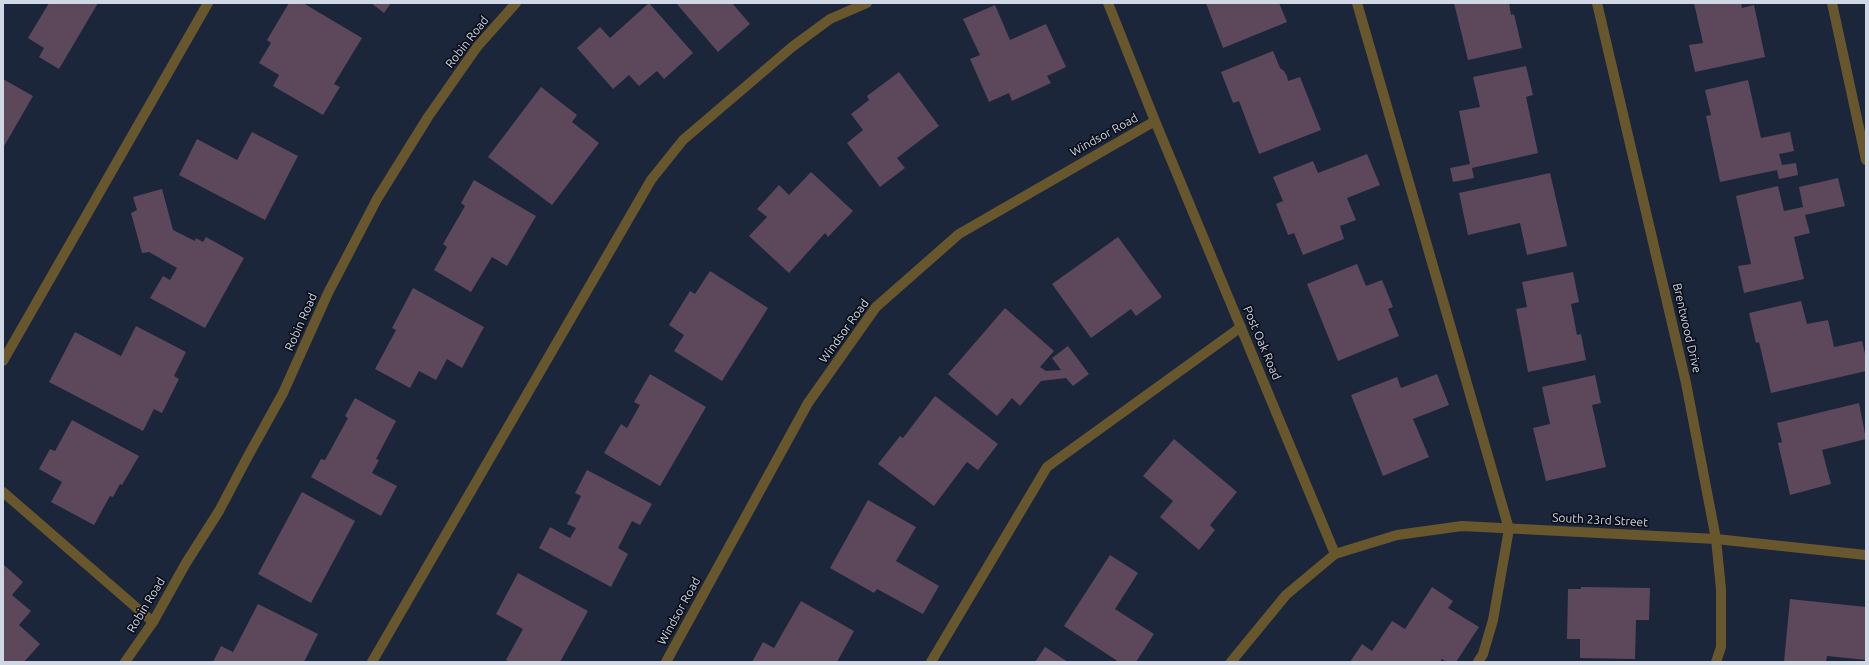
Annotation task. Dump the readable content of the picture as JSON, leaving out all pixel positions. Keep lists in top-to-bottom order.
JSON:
{
  "streets": {
    "street": [
      "Robin Road",
      "Windsor Road",
      "Brentwood Drive",
      "Post Oak Road",
      "South 23rd Street"
    ]
  },
  "crossings": [
    ["Windsor Road", "Post Oak Road"],
    ["Brentwood Drive", "South 23rd Street"],
    ["Post Oak Road", "South 23rd Street"]
  ]
}
